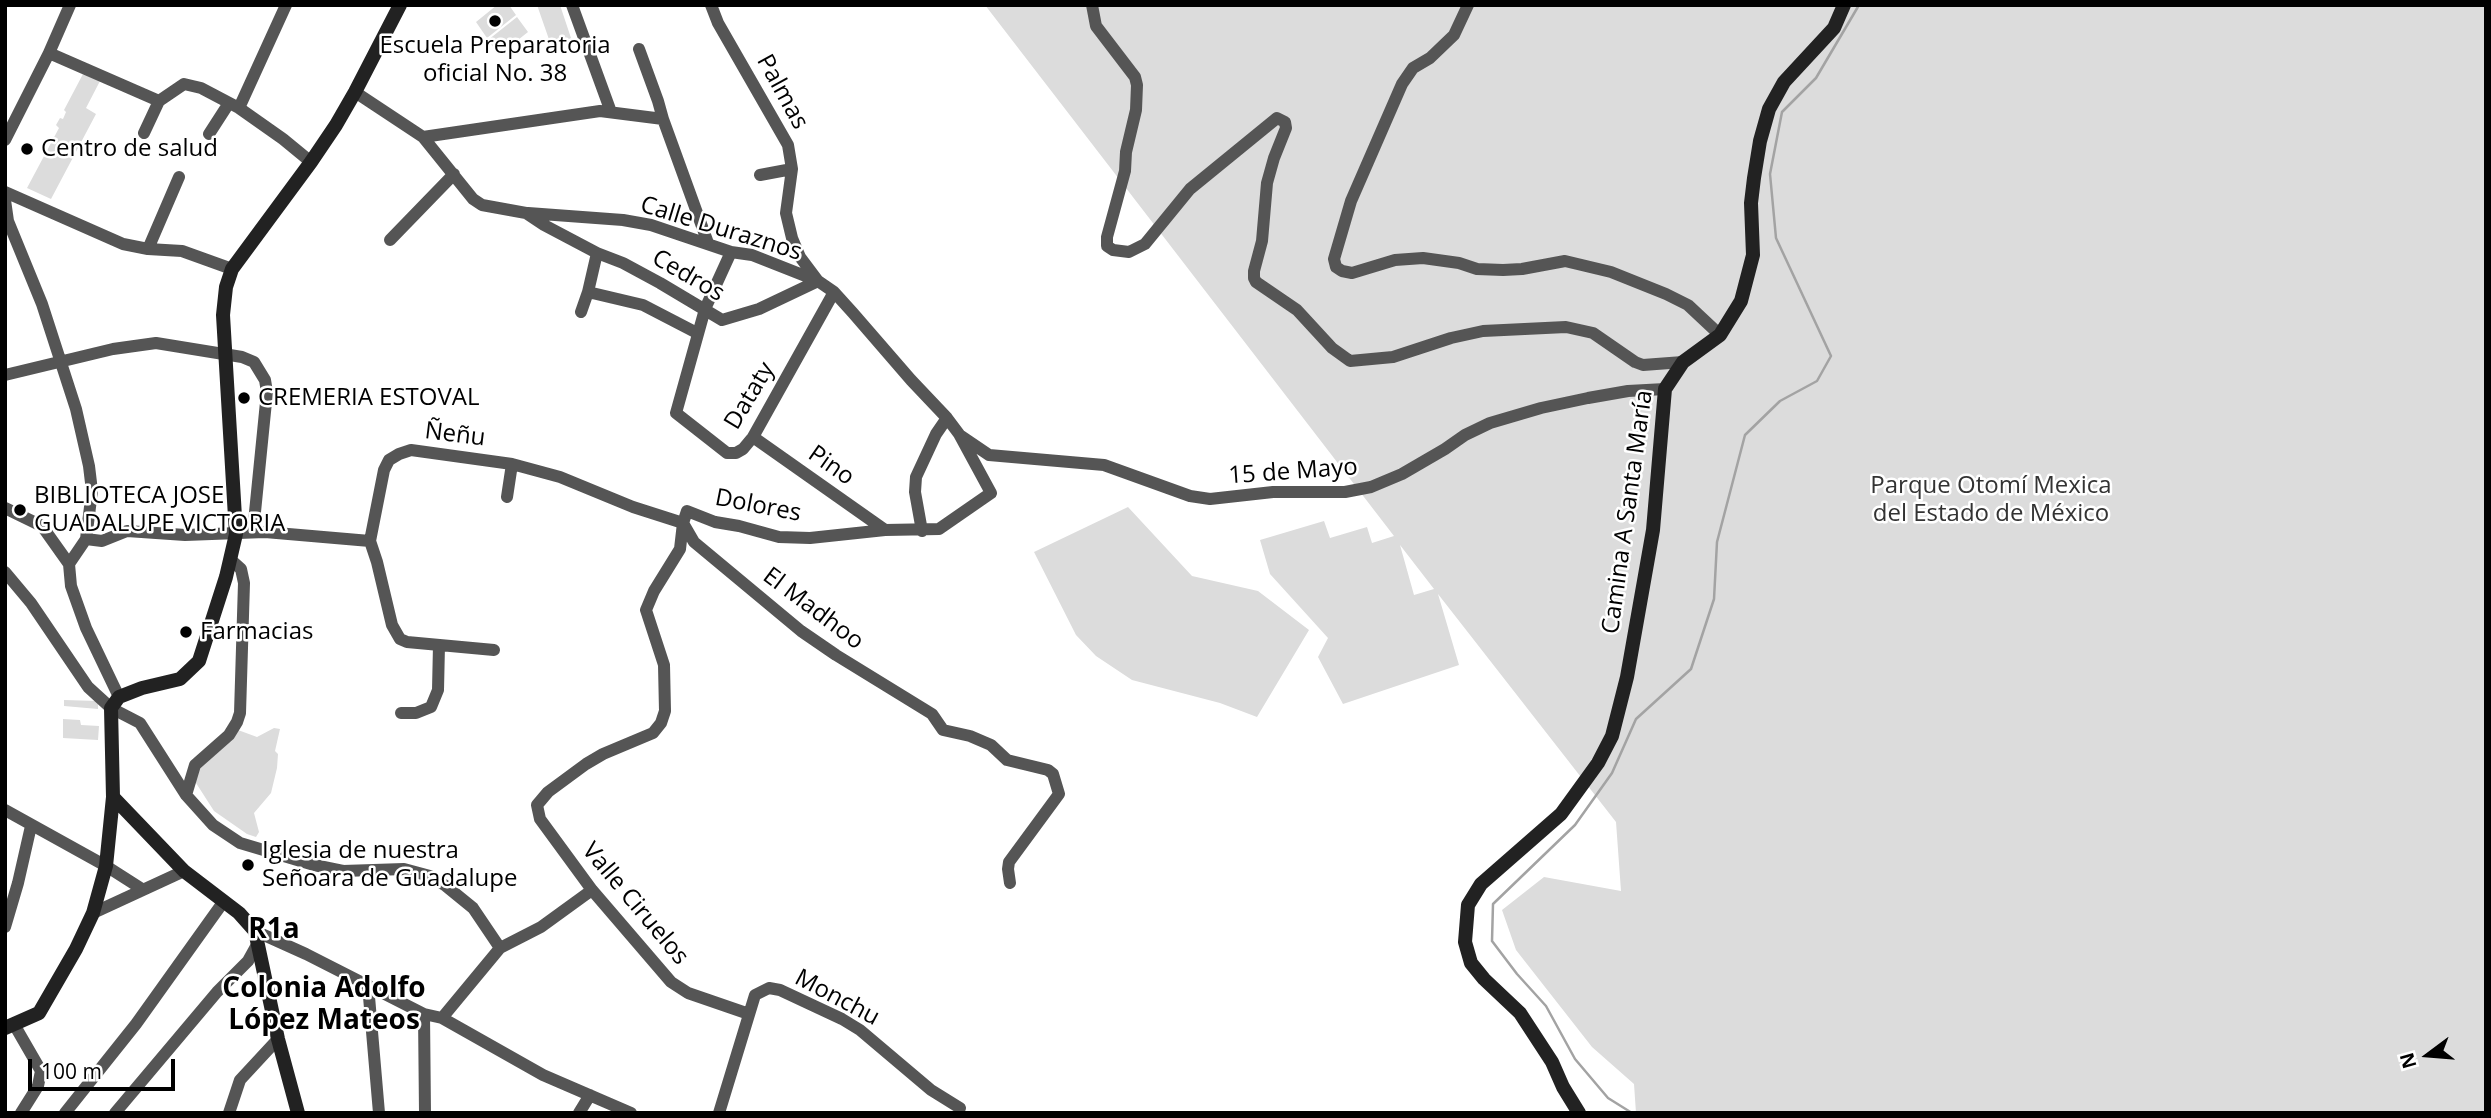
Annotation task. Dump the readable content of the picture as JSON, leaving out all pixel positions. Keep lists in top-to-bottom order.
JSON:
{
  "streets": {
    "main road": ["Camina A Santa María"],
    "street": [
      "Palmas",
      "Calle Duraznos",
      "Cedros",
      "Dataty",
      "Ñeñu",
      "Pino",
      "15 de Mayo",
      "Dolores",
      "El Madhoo",
      "Valle Ciruelos",
      "Monchu"
    ]
  },
  "crossings": [
    ["Palmas", "Calle Duraznos"],
    ["Palmas", "Cedros"],
    ["Calle Duraznos", "Cedros"],
    ["Dataty", "Pino"],
    ["Ñeñu", "Dolores"],
    ["Ñeñu", "El Madhoo"],
    ["Pino", "Dolores"],
    ["15 de Mayo", "Dolores"],
    ["15 de Mayo", "Camina A Santa María"],
    ["Dolores", "El Madhoo"],
    ["Dolores", "Valle Ciruelos"],
    ["Valle Ciruelos", "Monchu"]
  ],
  "districts": ["R1a", "Colonia Adolfo López Mateos"],
  "parks": ["Parque Otomí Mexica del Estado de México"],
  "places": [
    "Escuela Preparatoria oficial No. 38",
    "Centro de salud",
    "CREMERIA ESTOVAL",
    "BIBLIOTECA JOSE GUADALUPE VICTORIA",
    "Farmacias",
    "Iglesia de nuestra Señoara de Guadalupe"
  ],
  "scale_bar": "100 m",
  "north": "left"
}
